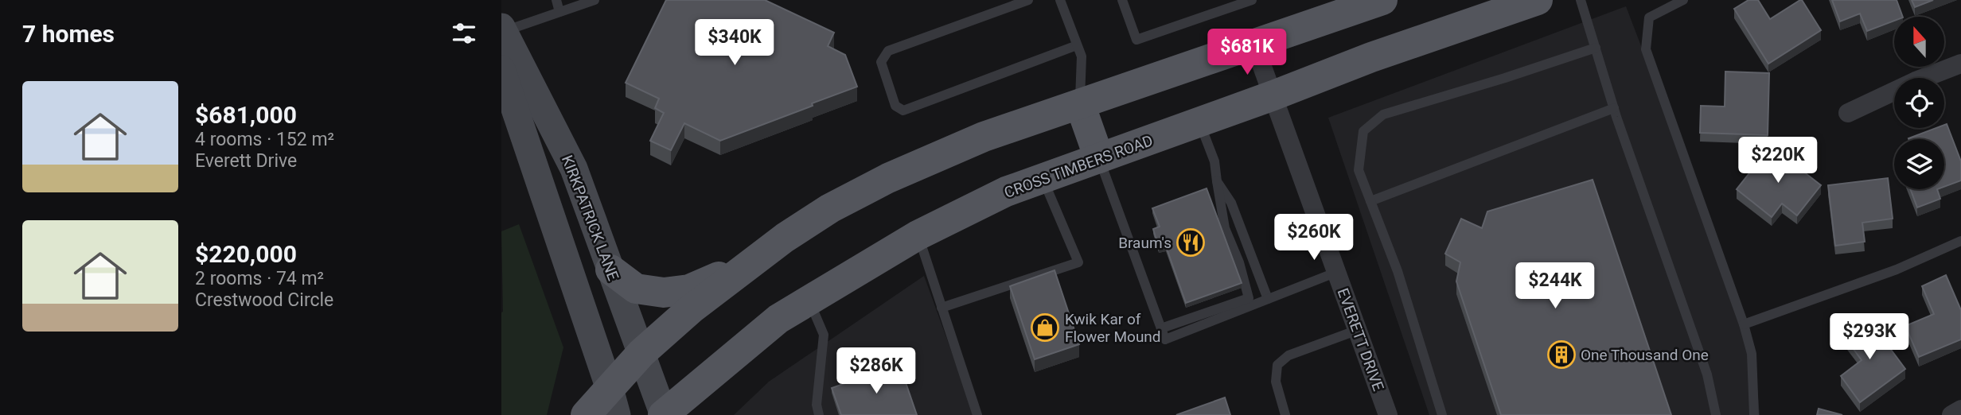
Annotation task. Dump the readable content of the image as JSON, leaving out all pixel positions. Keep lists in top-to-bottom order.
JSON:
{
  "streets": {
    "main road": ["CROSS TIMBERS ROAD"],
    "street": ["KIRKPATRICK LANE", "EVERETT DRIVE"]
  },
  "crossings": [
    ["CROSS TIMBERS ROAD", "KIRKPATRICK LANE"],
    ["CROSS TIMBERS ROAD", "EVERETT DRIVE"]
  ],
  "places": {
    "restaurant": ["Braum's"],
    "shop": ["Kwik Kar of Flower Mound"],
    "building": ["One Thousand One"]
  },
  "north": "top",
  "page": {
    "heading": "7 homes",
    "price": [
      "$340K",
      "$681K",
      "$220K",
      "$260K",
      "$244K",
      "$293K",
      "$286K"
    ],
    "list": [
      {
        "name": "$681,000",
        "note": "4 rooms · 152 m² · Everett Drive"
      },
      {
        "name": "$220,000",
        "note": "2 rooms · 74 m² · Crestwood Circle"
      }
    ]
  }
}
